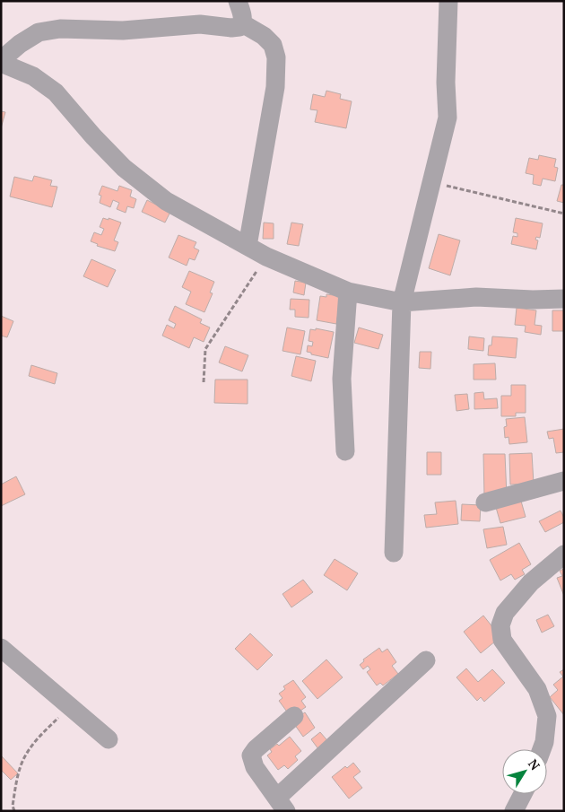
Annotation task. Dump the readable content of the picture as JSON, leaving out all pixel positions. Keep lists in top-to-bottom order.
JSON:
{
  "north": "top right"
}
